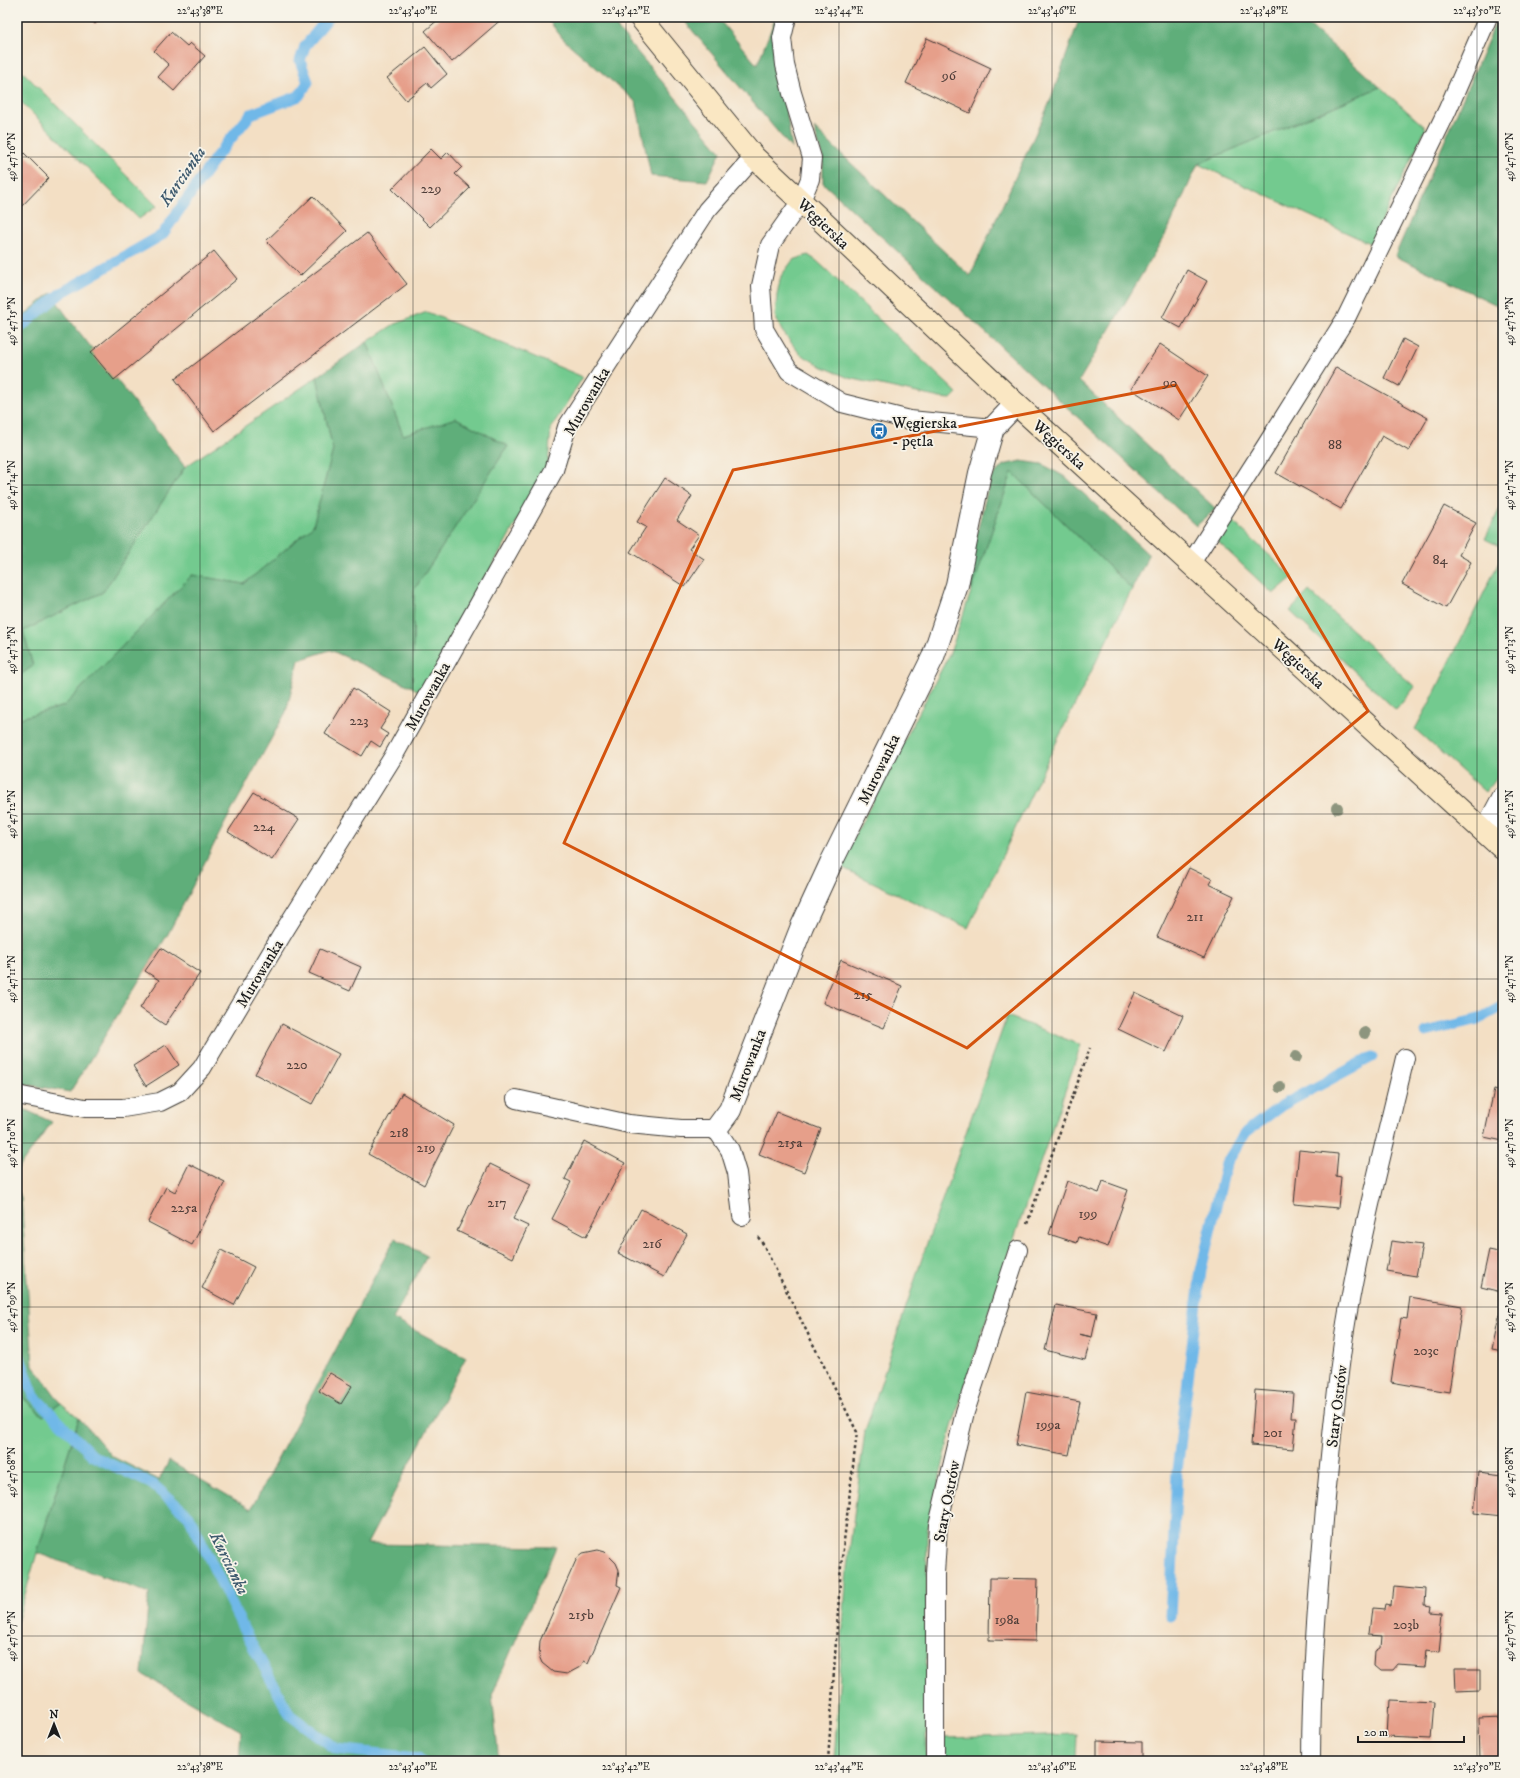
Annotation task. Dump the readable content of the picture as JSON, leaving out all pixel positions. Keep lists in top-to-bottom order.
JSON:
{
  "streets": {
    "main road": ["Węgierska"],
    "street": ["Murowanka"],
    "lane": ["Stary Ostrów"]
  },
  "crossings": [
    ["Węgierska", "Murowanka"]
  ],
  "water": ["Kurcianka"],
  "places": {
    "bus stop": ["Węgierska - pętla"]
  },
  "house_numbers": [
    "96",
    "229",
    "90",
    "88",
    "84",
    "223",
    "224",
    "211",
    "215",
    "220",
    "218",
    "215a",
    "219",
    "217",
    "225a",
    "199",
    "216",
    "203c",
    "199a",
    "201",
    "215b",
    "198a",
    "203b"
  ],
  "scale_bar": "20 m",
  "north": "top",
  "coordinates": [
    "22°43'38\"E",
    "22°43'40\"E",
    "22°43'42\"E",
    "22°43'44\"E",
    "22°43'46\"E",
    "22°43'48\"E",
    "22°43'50\"E",
    "49°47'16\"N",
    "49°47'15\"N",
    "49°47'14\"N",
    "49°47'13\"N",
    "49°47'12\"N",
    "49°47'11\"N",
    "49°47'10\"N",
    "49°47'09\"N",
    "49°47'08\"N",
    "49°47'07\"N"
  ]
}
